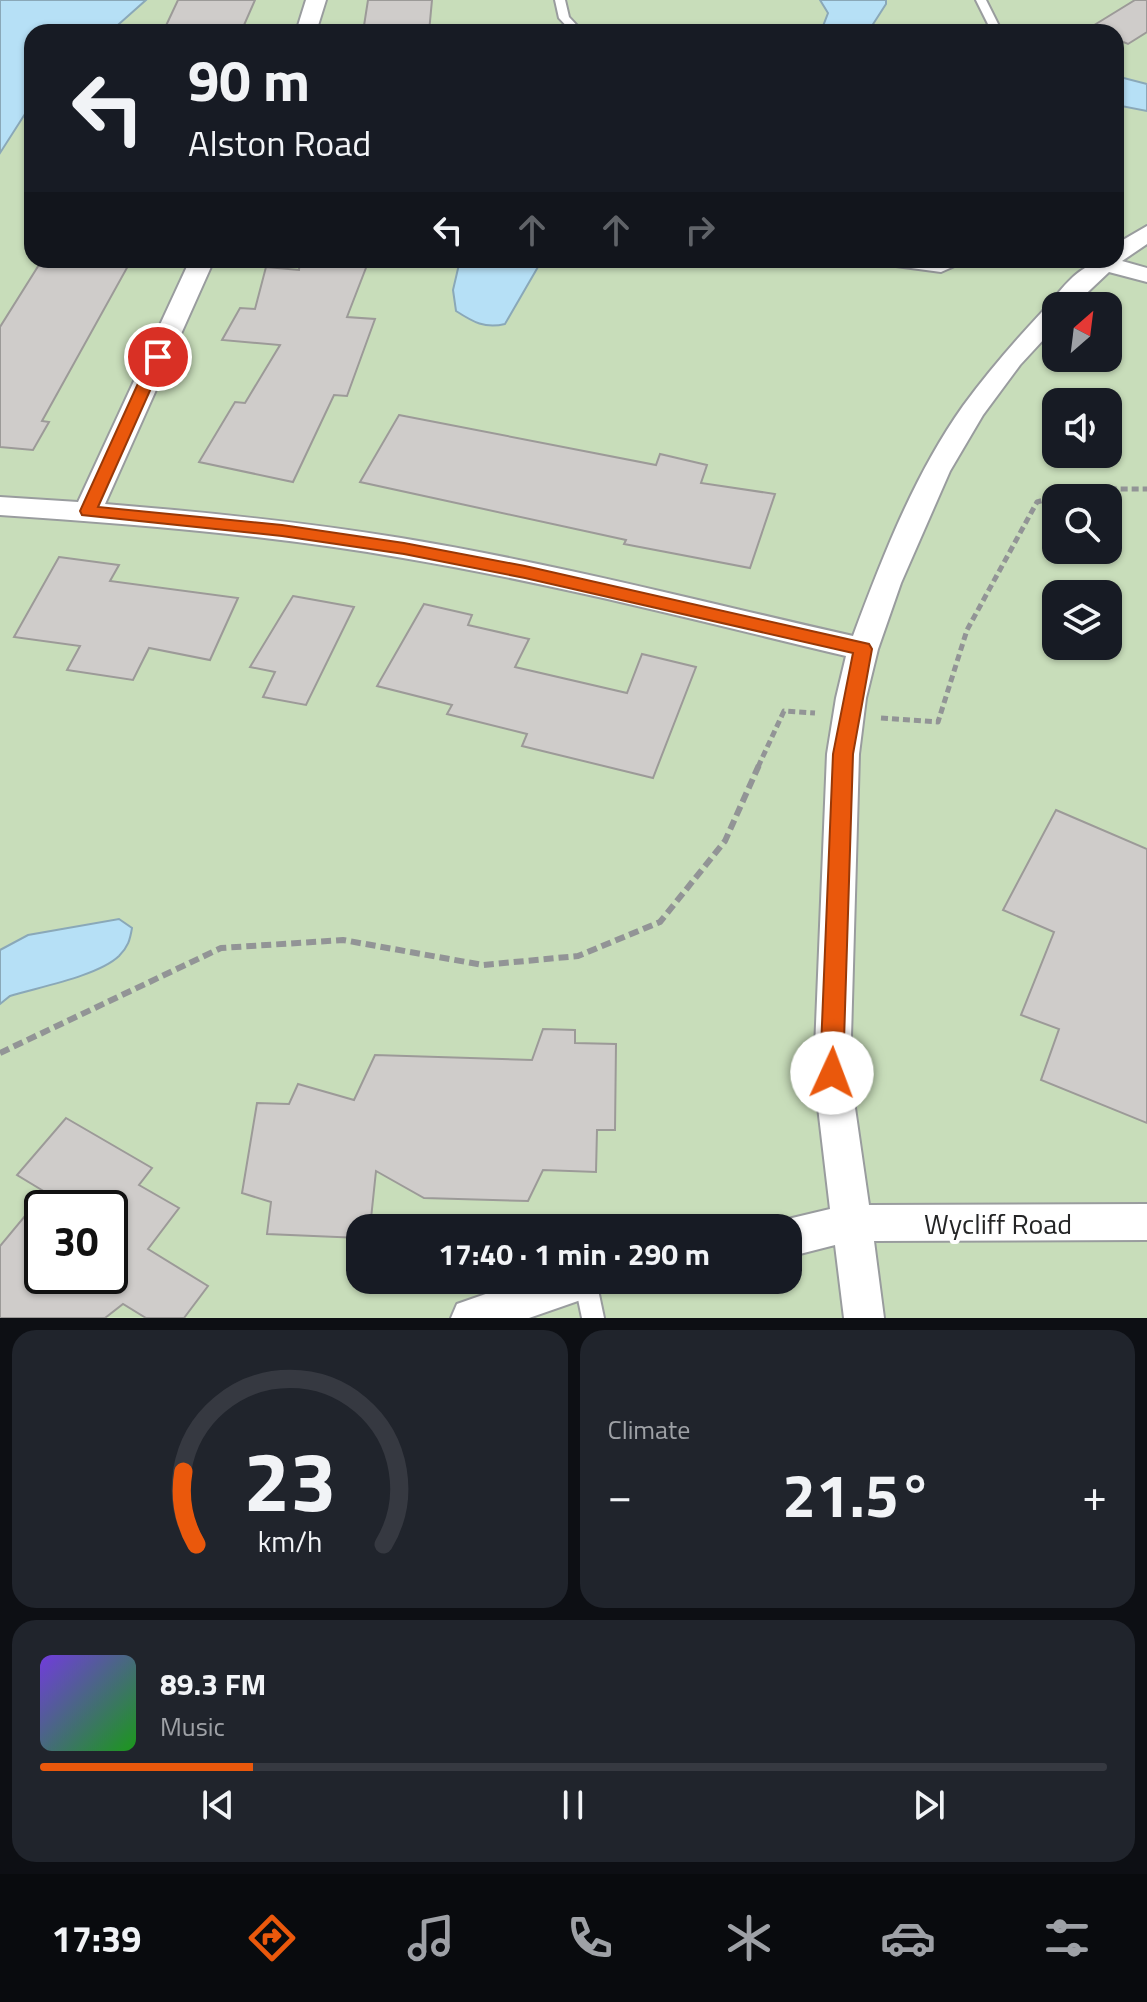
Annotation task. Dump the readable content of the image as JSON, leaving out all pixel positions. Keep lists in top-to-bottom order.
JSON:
{
  "streets": {
    "street": ["Wycliff Road"]
  },
  "north": "top right",
  "page": {
    "turn": ["90 m", "Alston Road"],
    "limit": "30",
    "trip": "17:40 · 1 min · 290 m",
    "tile": "Climate",
    "heat": ["−", "21.5°", "+"],
    "song": ["89.3 FM", "Music"],
    "tabs": "17:39",
    "gauge": ["23", "km/h"]
  }
}
